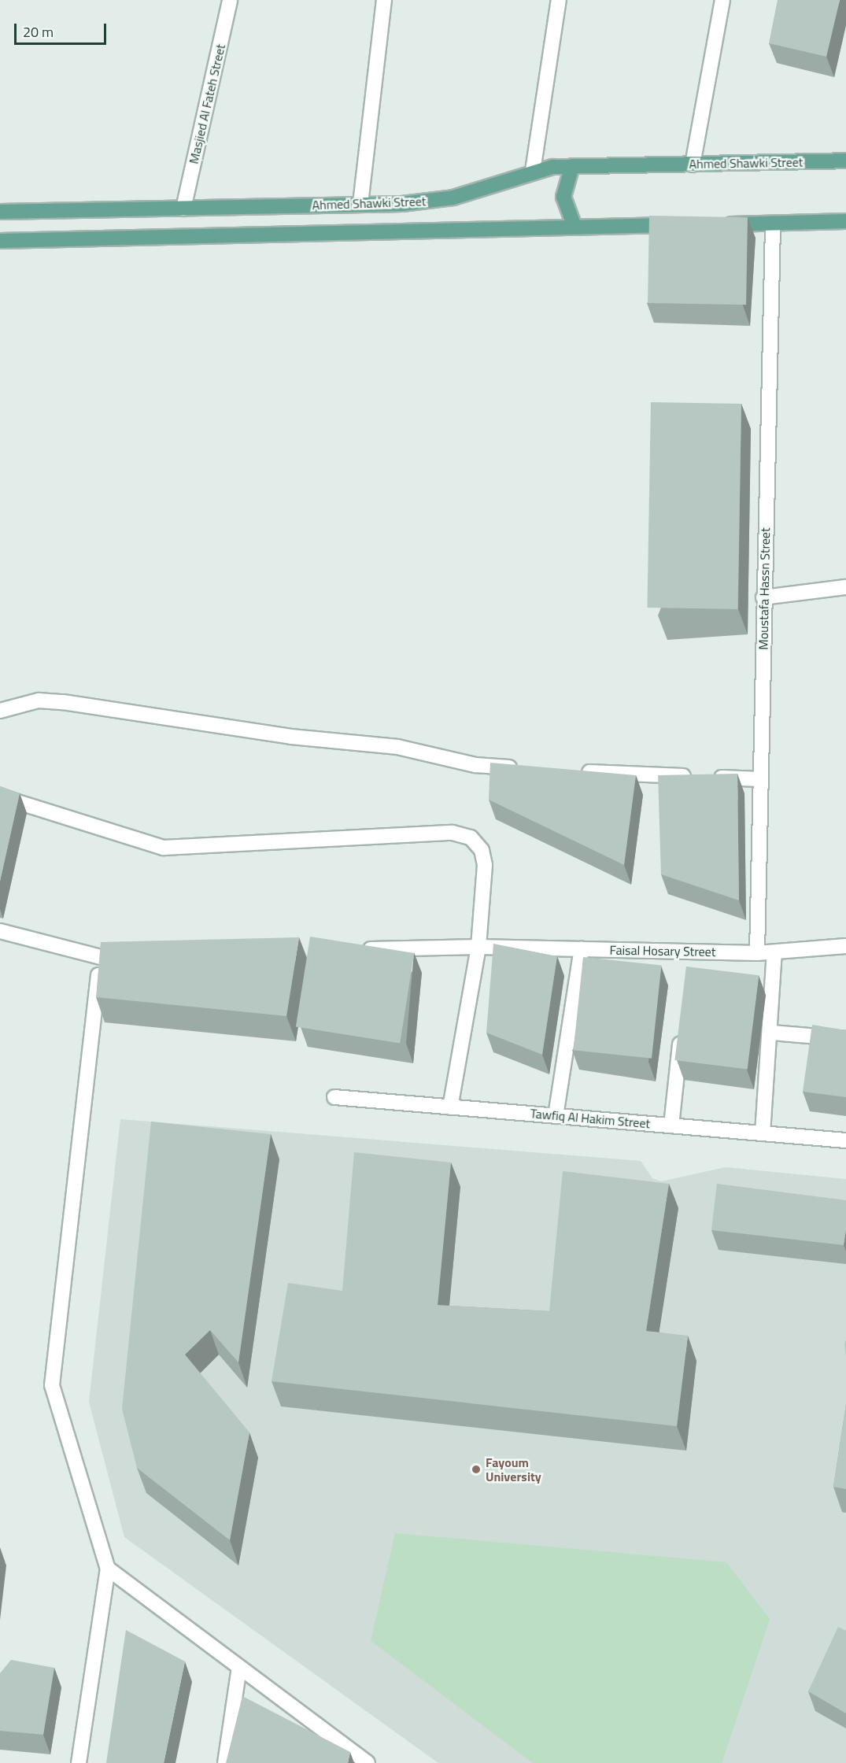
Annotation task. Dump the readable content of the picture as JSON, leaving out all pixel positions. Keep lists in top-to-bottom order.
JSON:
{
  "streets": {
    "main road": ["Ahmed Shawki Street"],
    "street": [
      "Masjied Al Fateh Street",
      "Moustafa Hassn Street",
      "Faisal Hosary Street",
      "Tawfiq Al Hakim Street"
    ]
  },
  "crossings": [
    ["Masjied Al Fateh Street", "Ahmed Shawki Street"],
    ["Moustafa Hassn Street", "Faisal Hosary Street"]
  ],
  "places": ["Fayoum University"],
  "scale_bar": "20 m"
}
